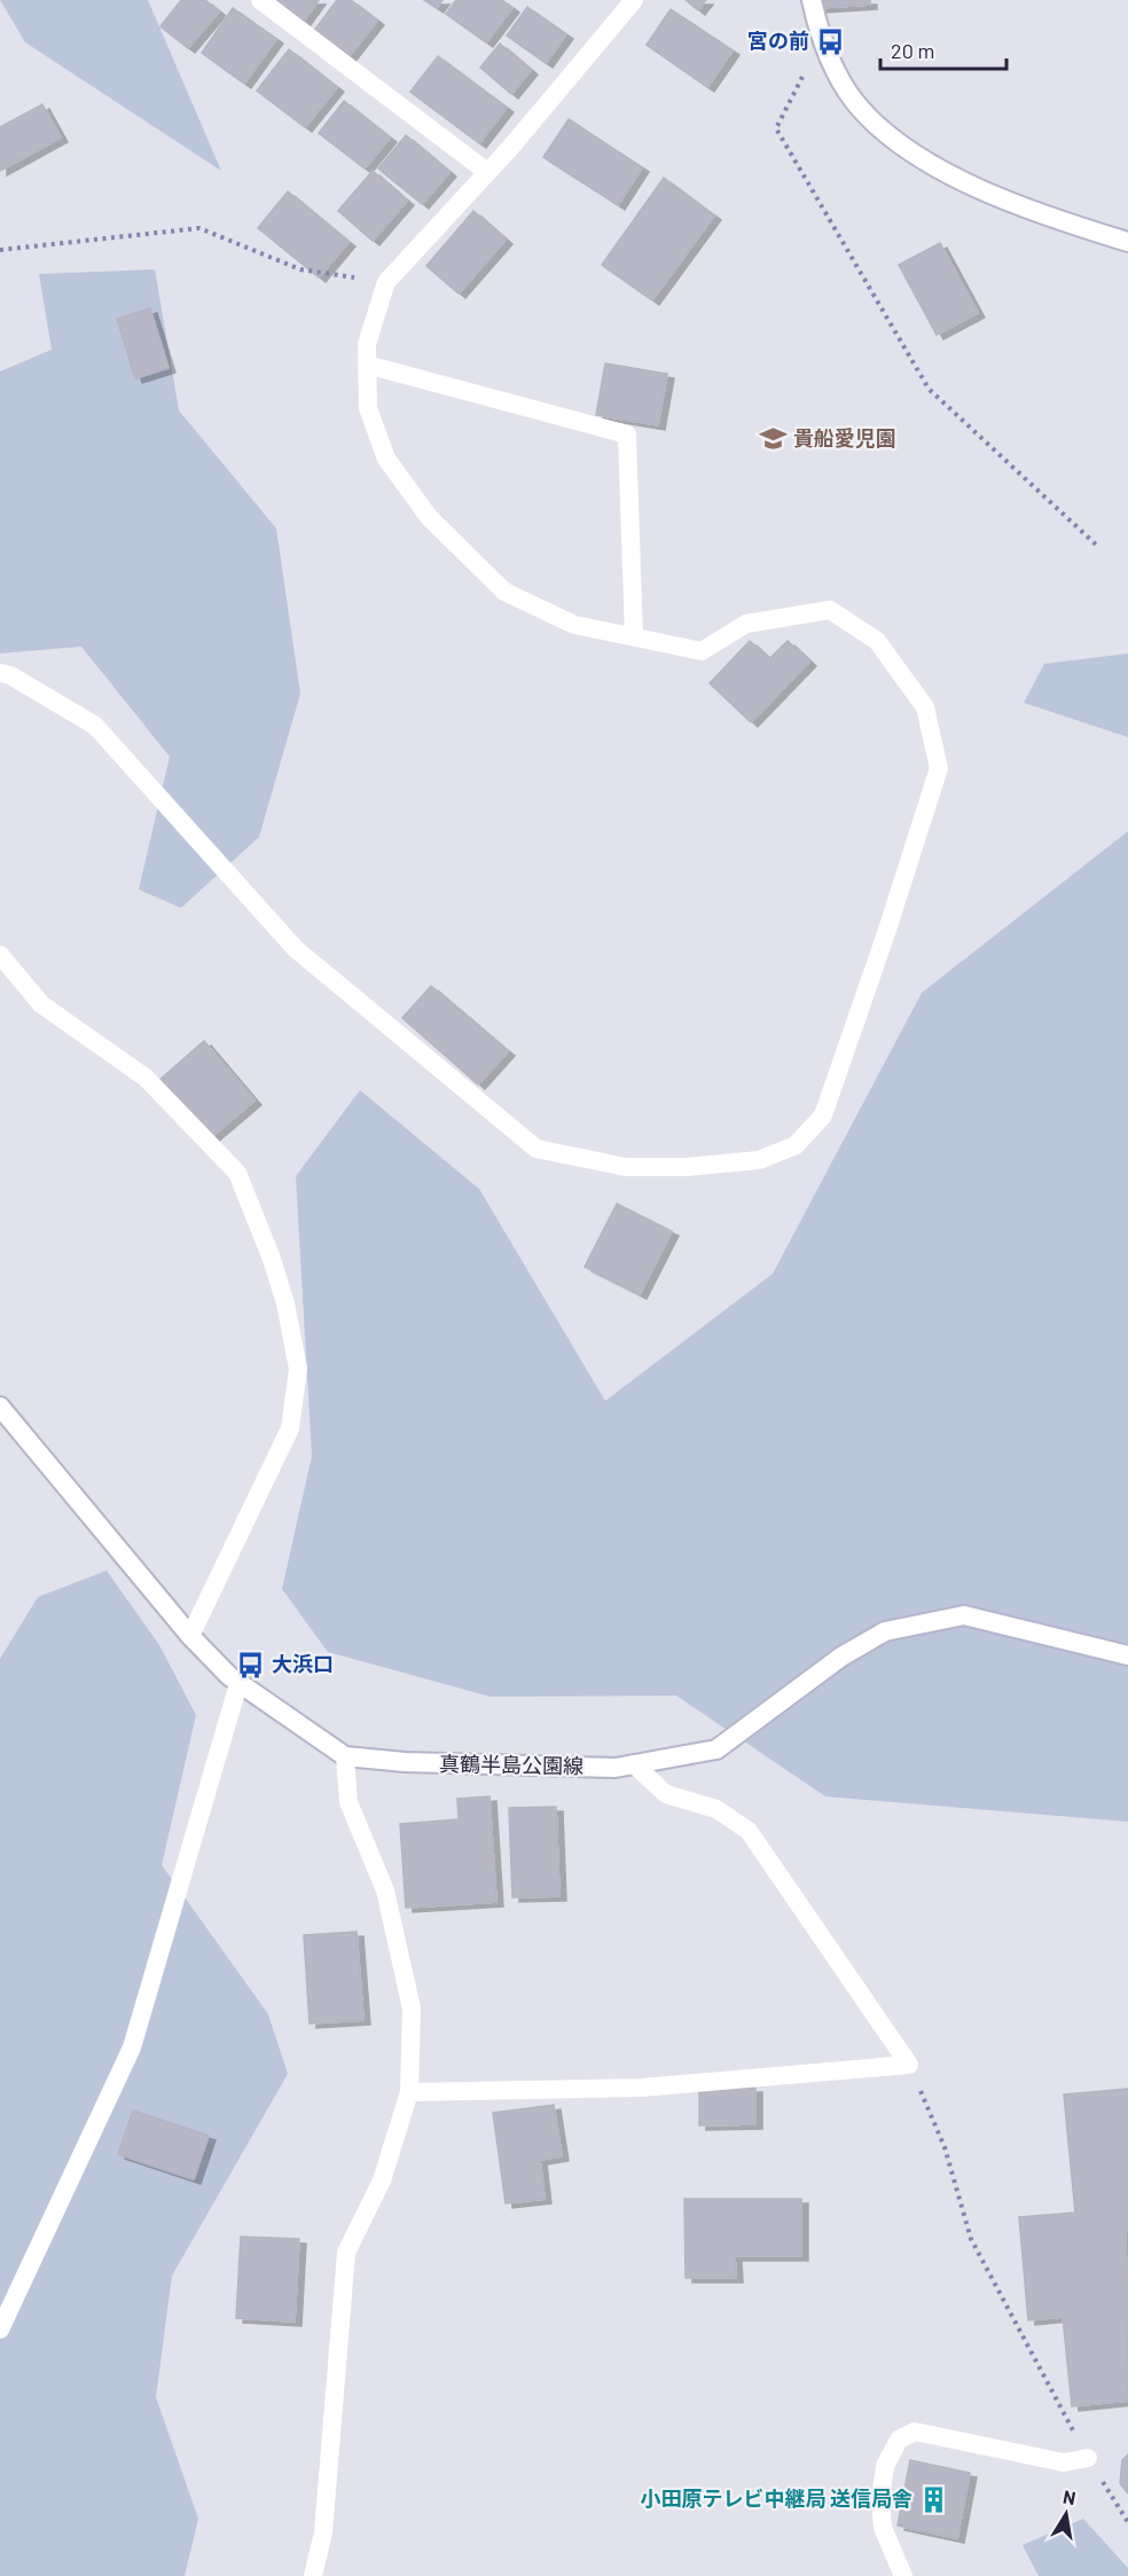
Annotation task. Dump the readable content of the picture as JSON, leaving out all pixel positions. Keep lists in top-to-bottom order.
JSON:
{
  "streets": {
    "street": ["真鶴半島公園線"]
  },
  "places": {
    "bus stop": ["宮の前", "大浜口"],
    "school or university": ["貴船愛児園"],
    "building": ["小田原テレビ中継局 送信局舎"]
  },
  "scale_bar": "20 m",
  "north": "top"
}
